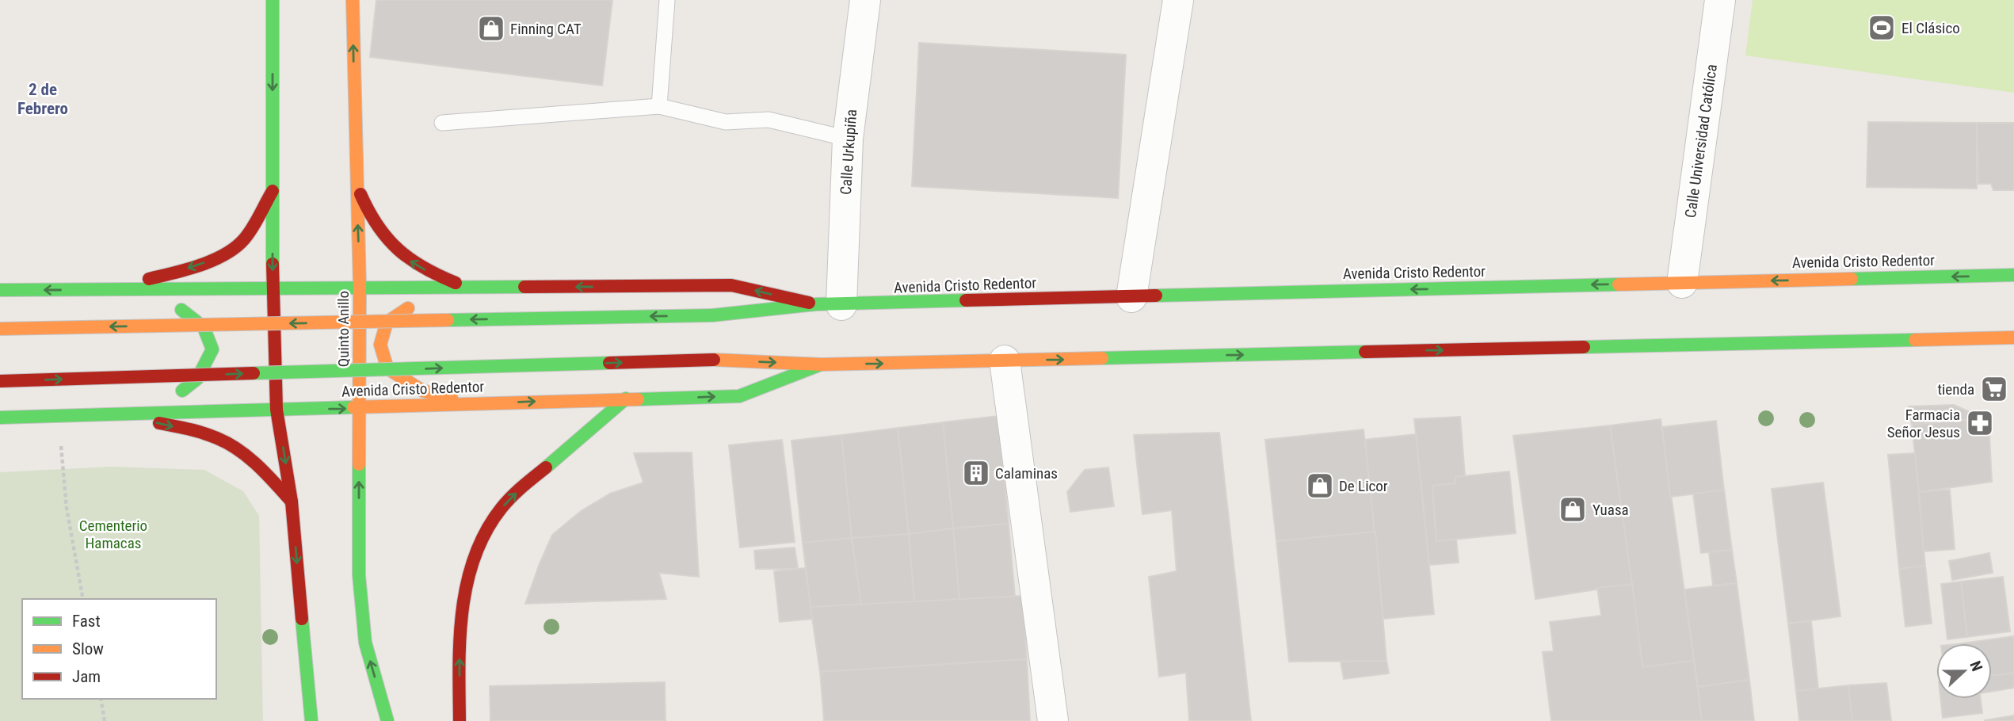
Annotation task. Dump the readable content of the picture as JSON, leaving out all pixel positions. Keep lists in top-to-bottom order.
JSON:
{
  "streets": {
    "main road": ["Avenida Cristo Redentor", "Quinto Anillo"],
    "street": ["Calle Universidad Católica", "Calle Urkupiña"]
  },
  "crossings": [
    ["Calle Universidad Católica", "Avenida Cristo Redentor"],
    ["Calle Urkupiña", "Avenida Cristo Redentor"],
    ["Avenida Cristo Redentor", "Quinto Anillo"]
  ],
  "districts": ["2 de Febrero"],
  "parks": ["Cementerio Hamacas"],
  "places": {
    "sports": ["El Clásico"],
    "shop": ["Finning CAT", "De Licor", "Yuasa"],
    "supermarket": ["tienda"],
    "pharmacy": ["Farmacia Señor Jesus"],
    "building": ["Calaminas"]
  },
  "legend": ["Fast", "Slow", "Jam"],
  "north": "right"
}
